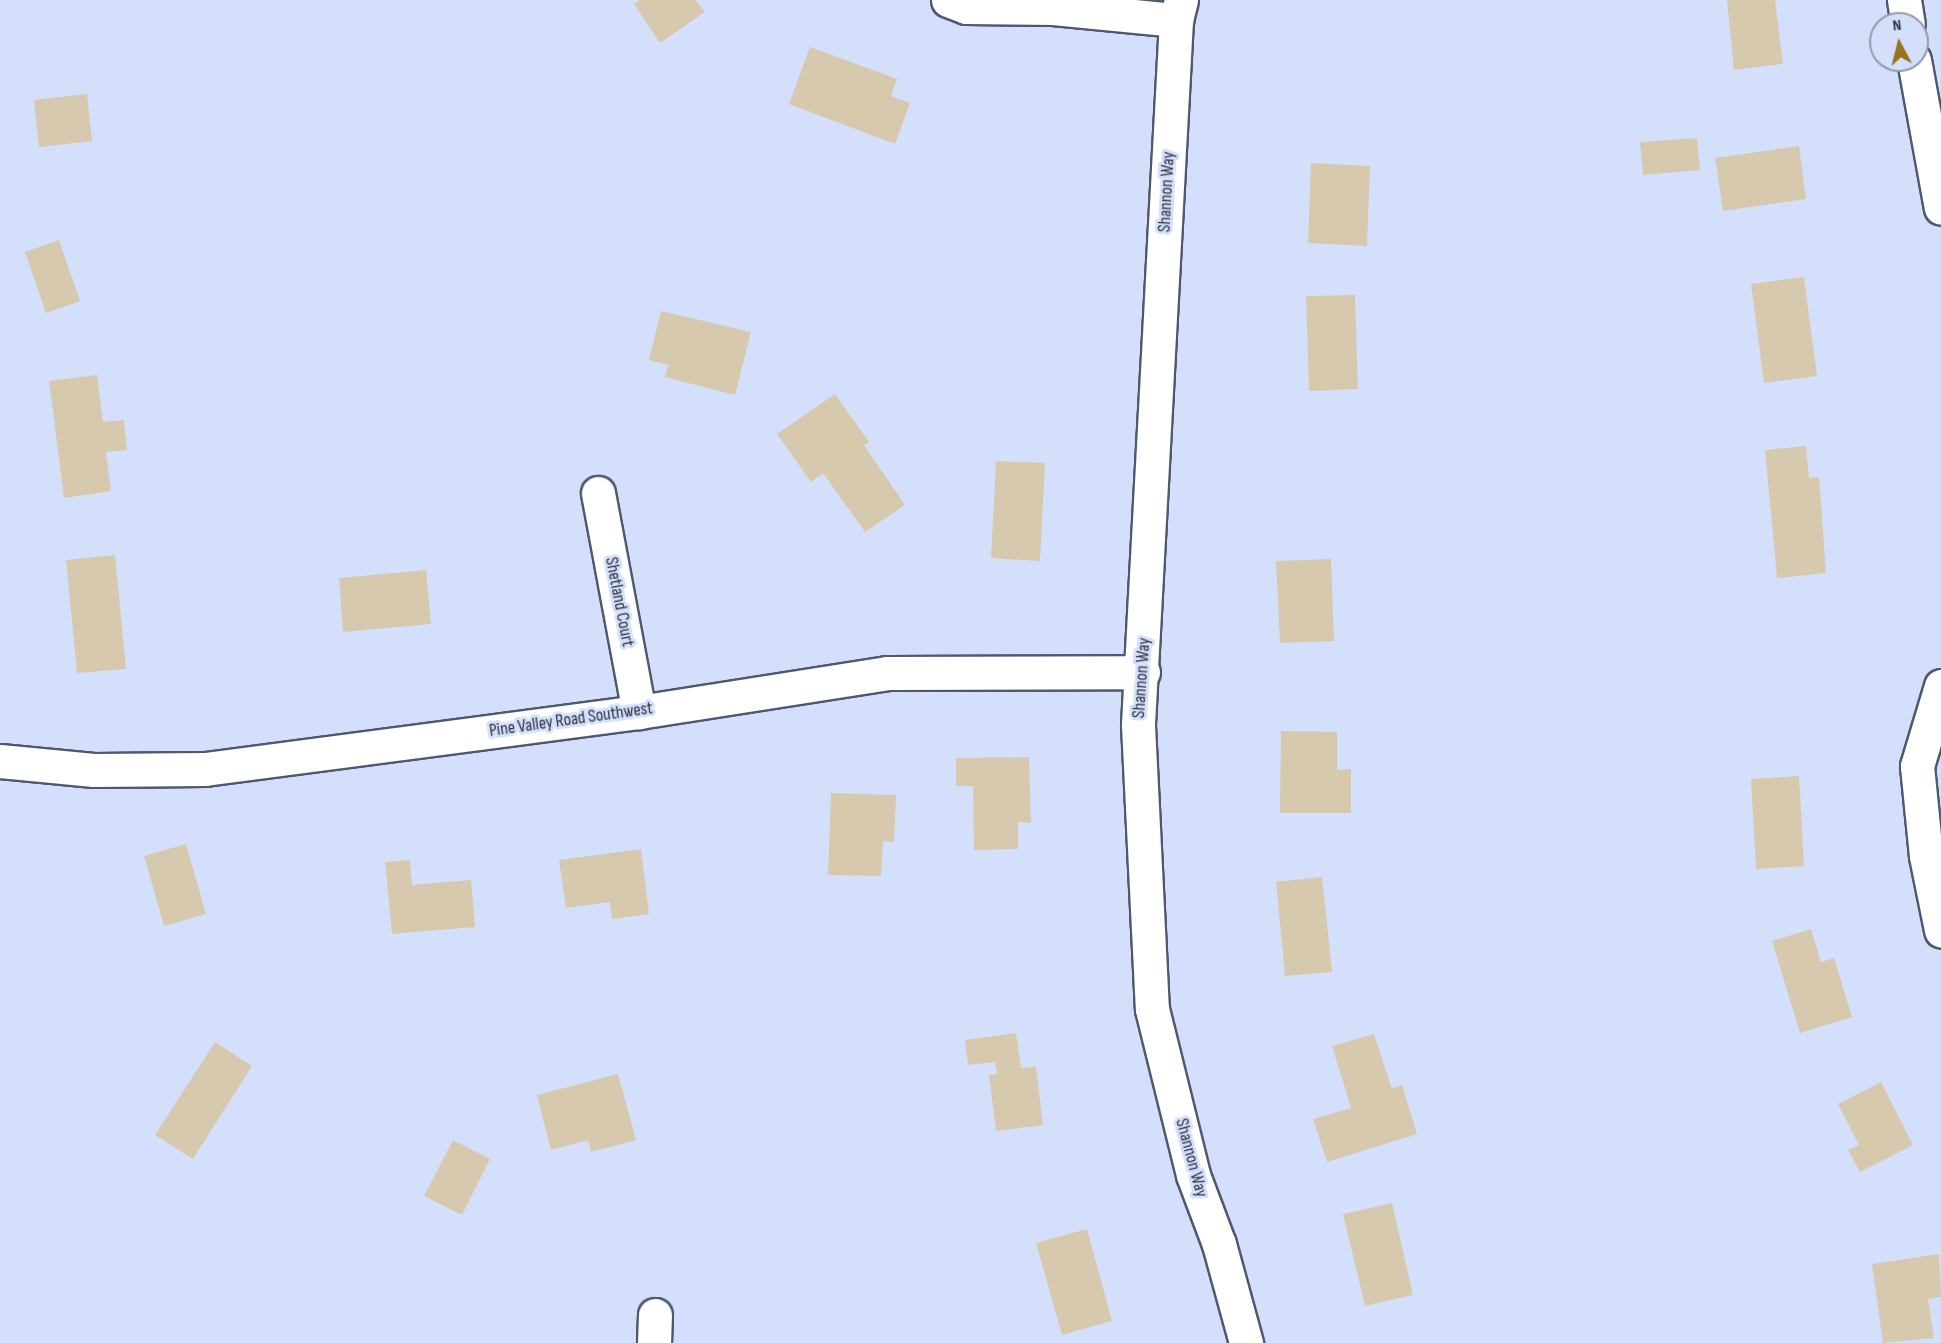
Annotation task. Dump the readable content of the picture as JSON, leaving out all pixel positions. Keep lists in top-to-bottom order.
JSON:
{
  "streets": {
    "street": ["Shannon Way", "Shetland Court", "Pine Valley Road Southwest"]
  },
  "crossings": [
    ["Shannon Way", "Pine Valley Road Southwest"],
    ["Shetland Court", "Pine Valley Road Southwest"]
  ],
  "north": "top"
}
